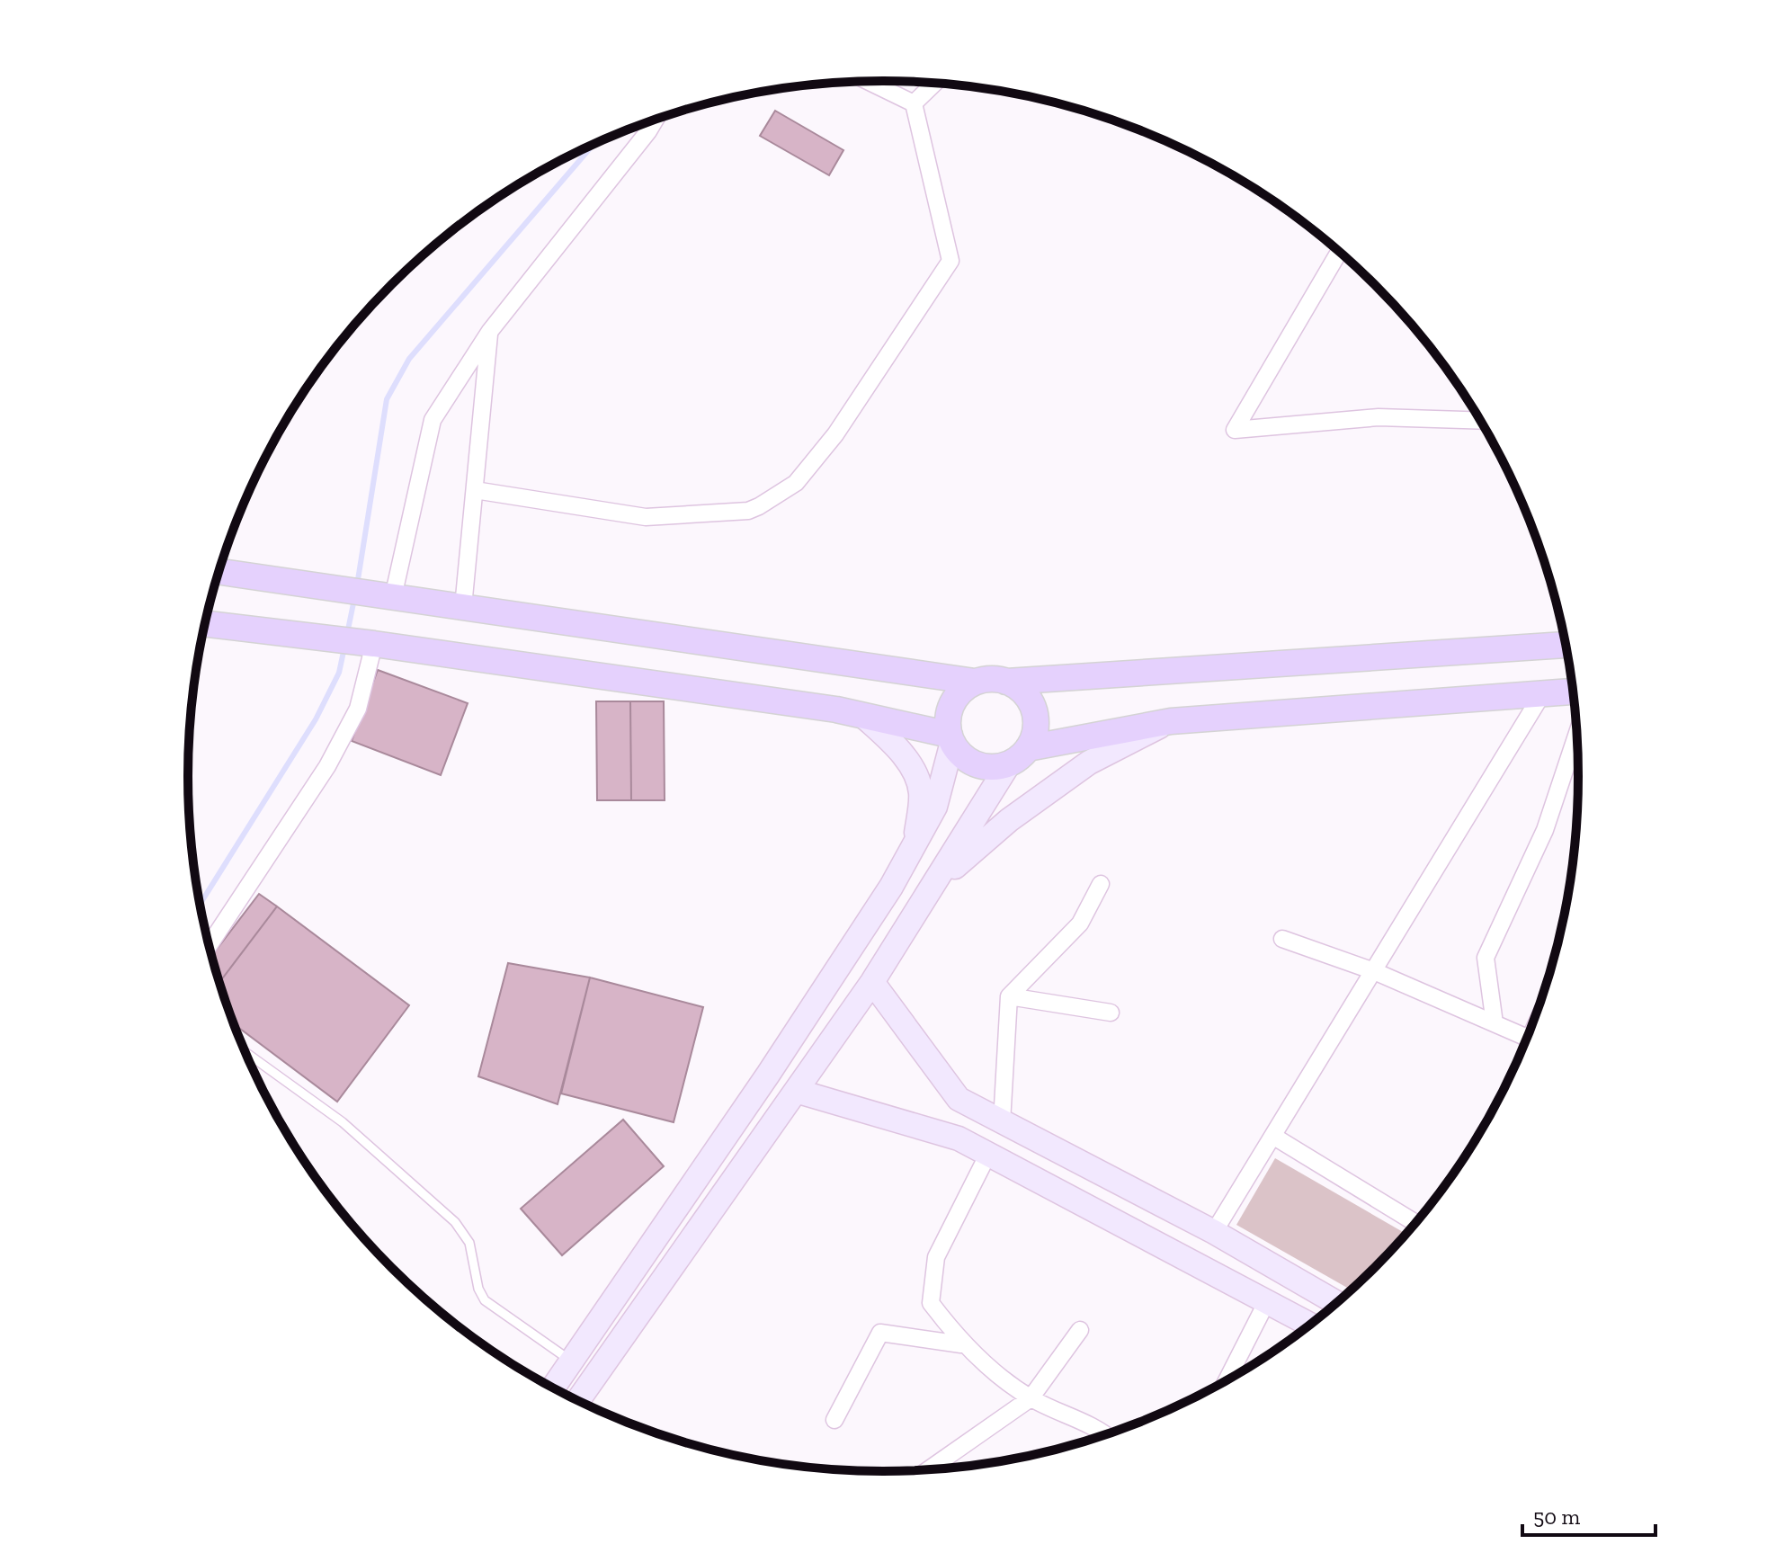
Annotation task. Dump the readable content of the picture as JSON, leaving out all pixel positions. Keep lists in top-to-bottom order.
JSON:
{
  "scale_bar": "50 m"
}
